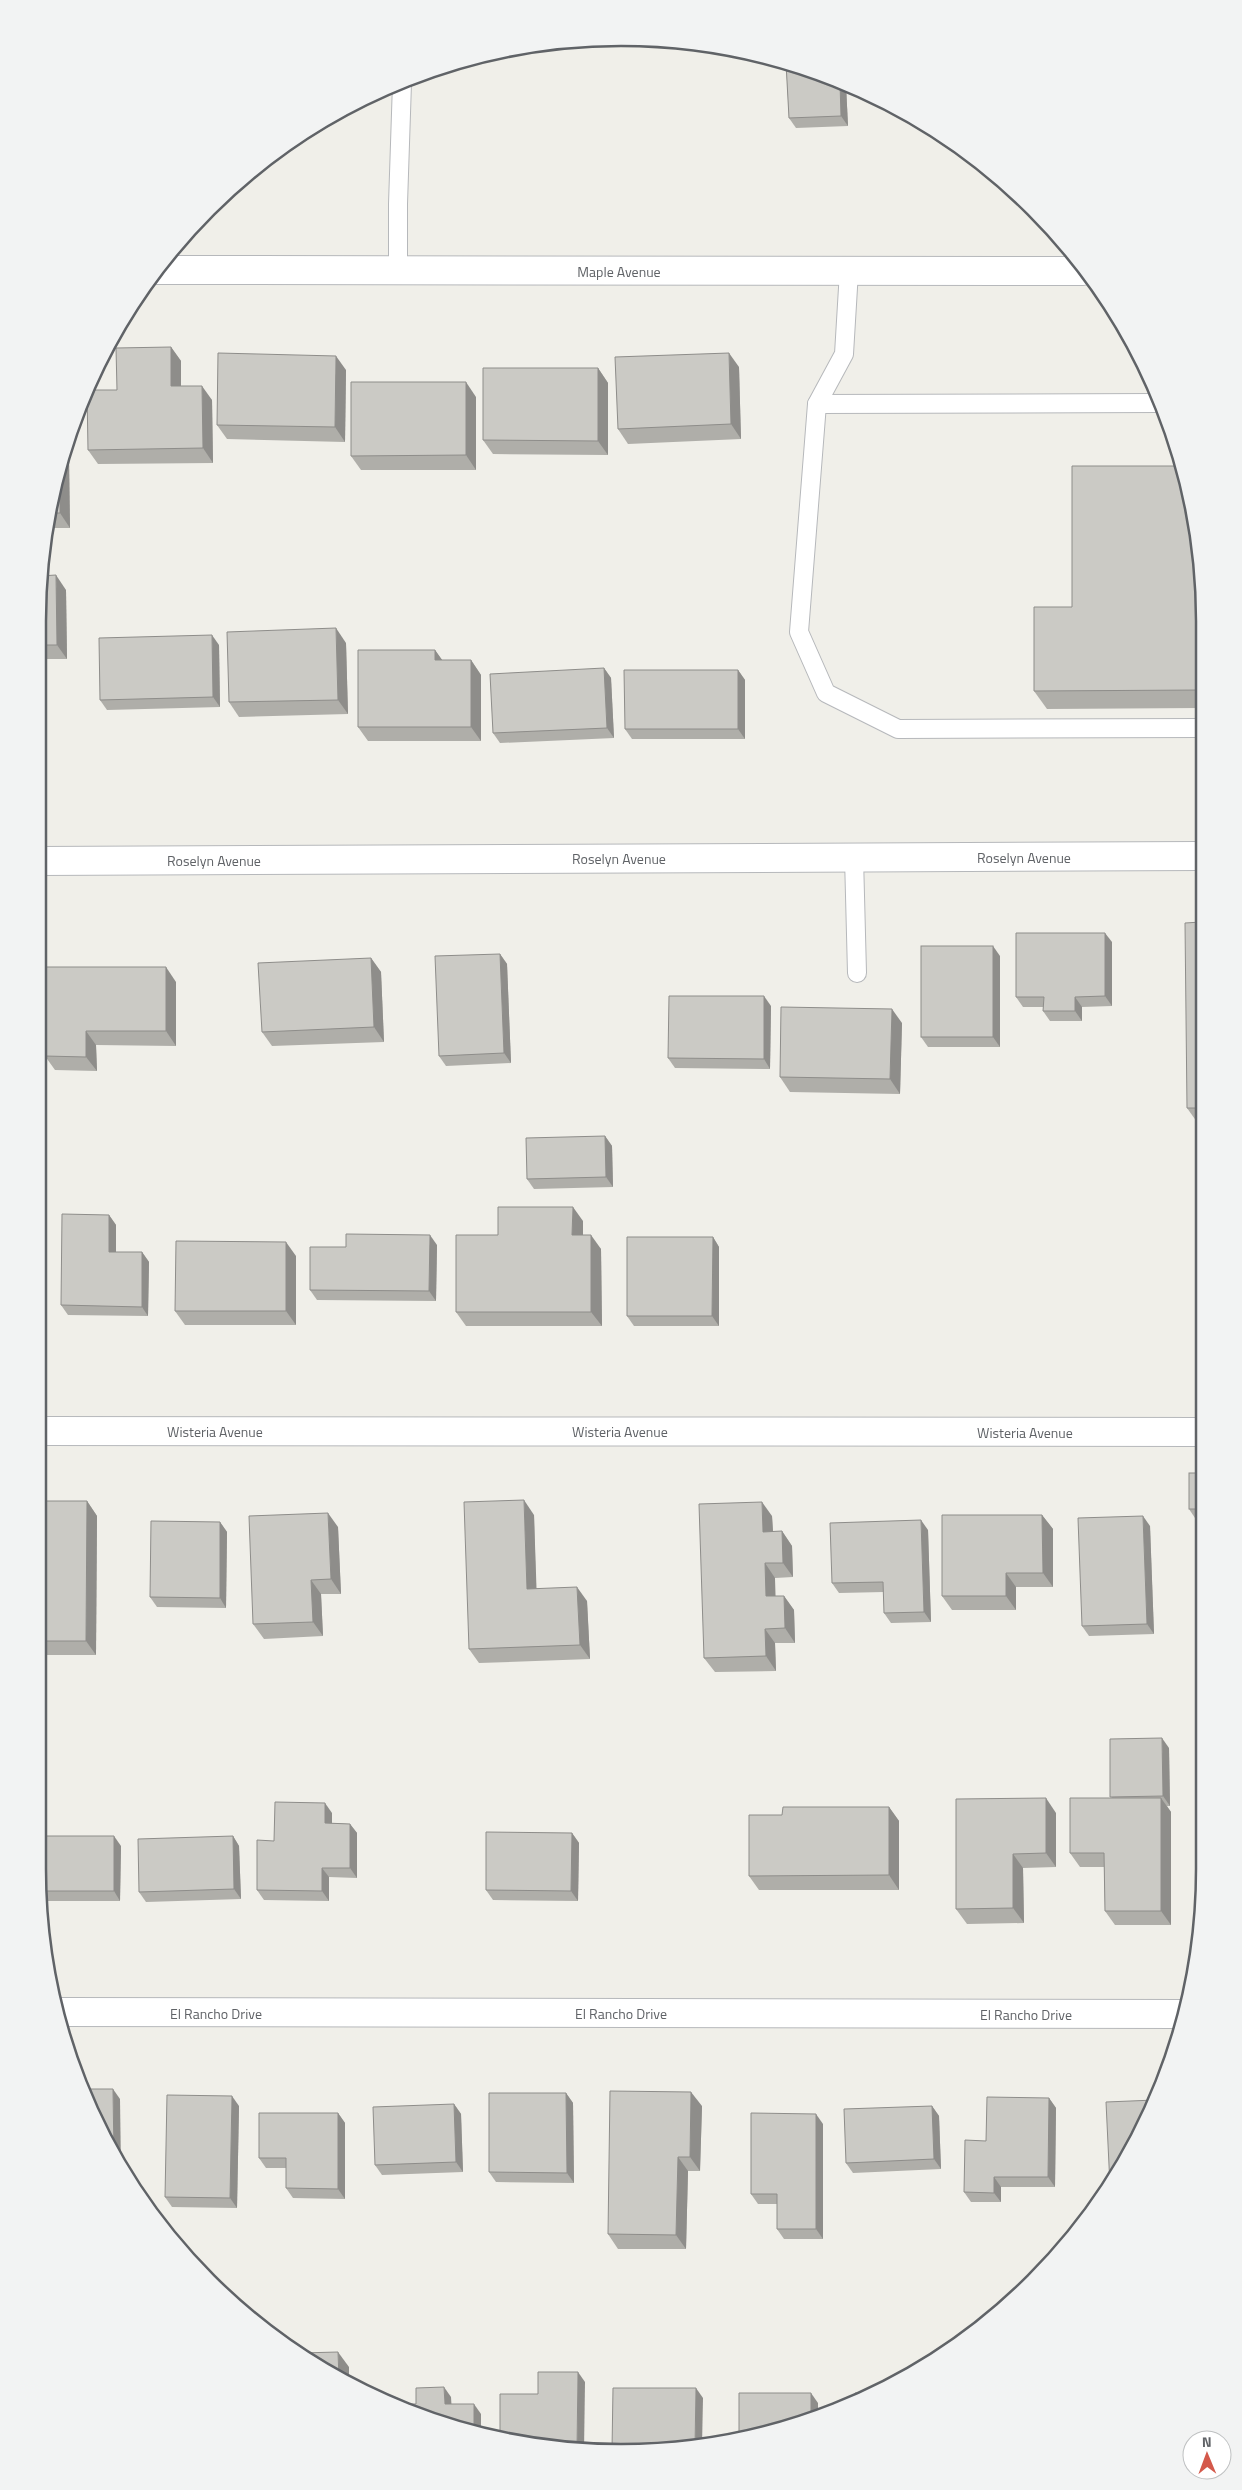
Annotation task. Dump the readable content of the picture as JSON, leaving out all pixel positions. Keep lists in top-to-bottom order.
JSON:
{
  "streets": {
    "street": [
      "Maple Avenue",
      "Roselyn Avenue",
      "Wisteria Avenue",
      "El Rancho Drive"
    ]
  },
  "north": "top"
}
